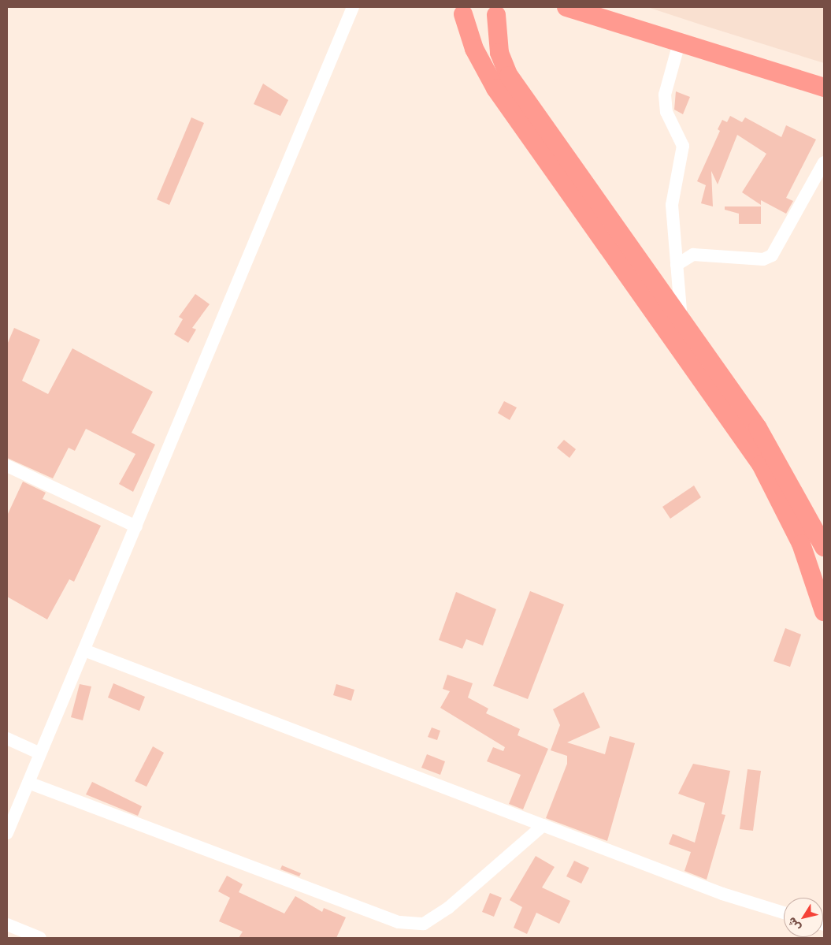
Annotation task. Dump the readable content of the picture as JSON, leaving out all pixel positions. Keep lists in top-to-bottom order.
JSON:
{
  "north": "bottom left"
}
